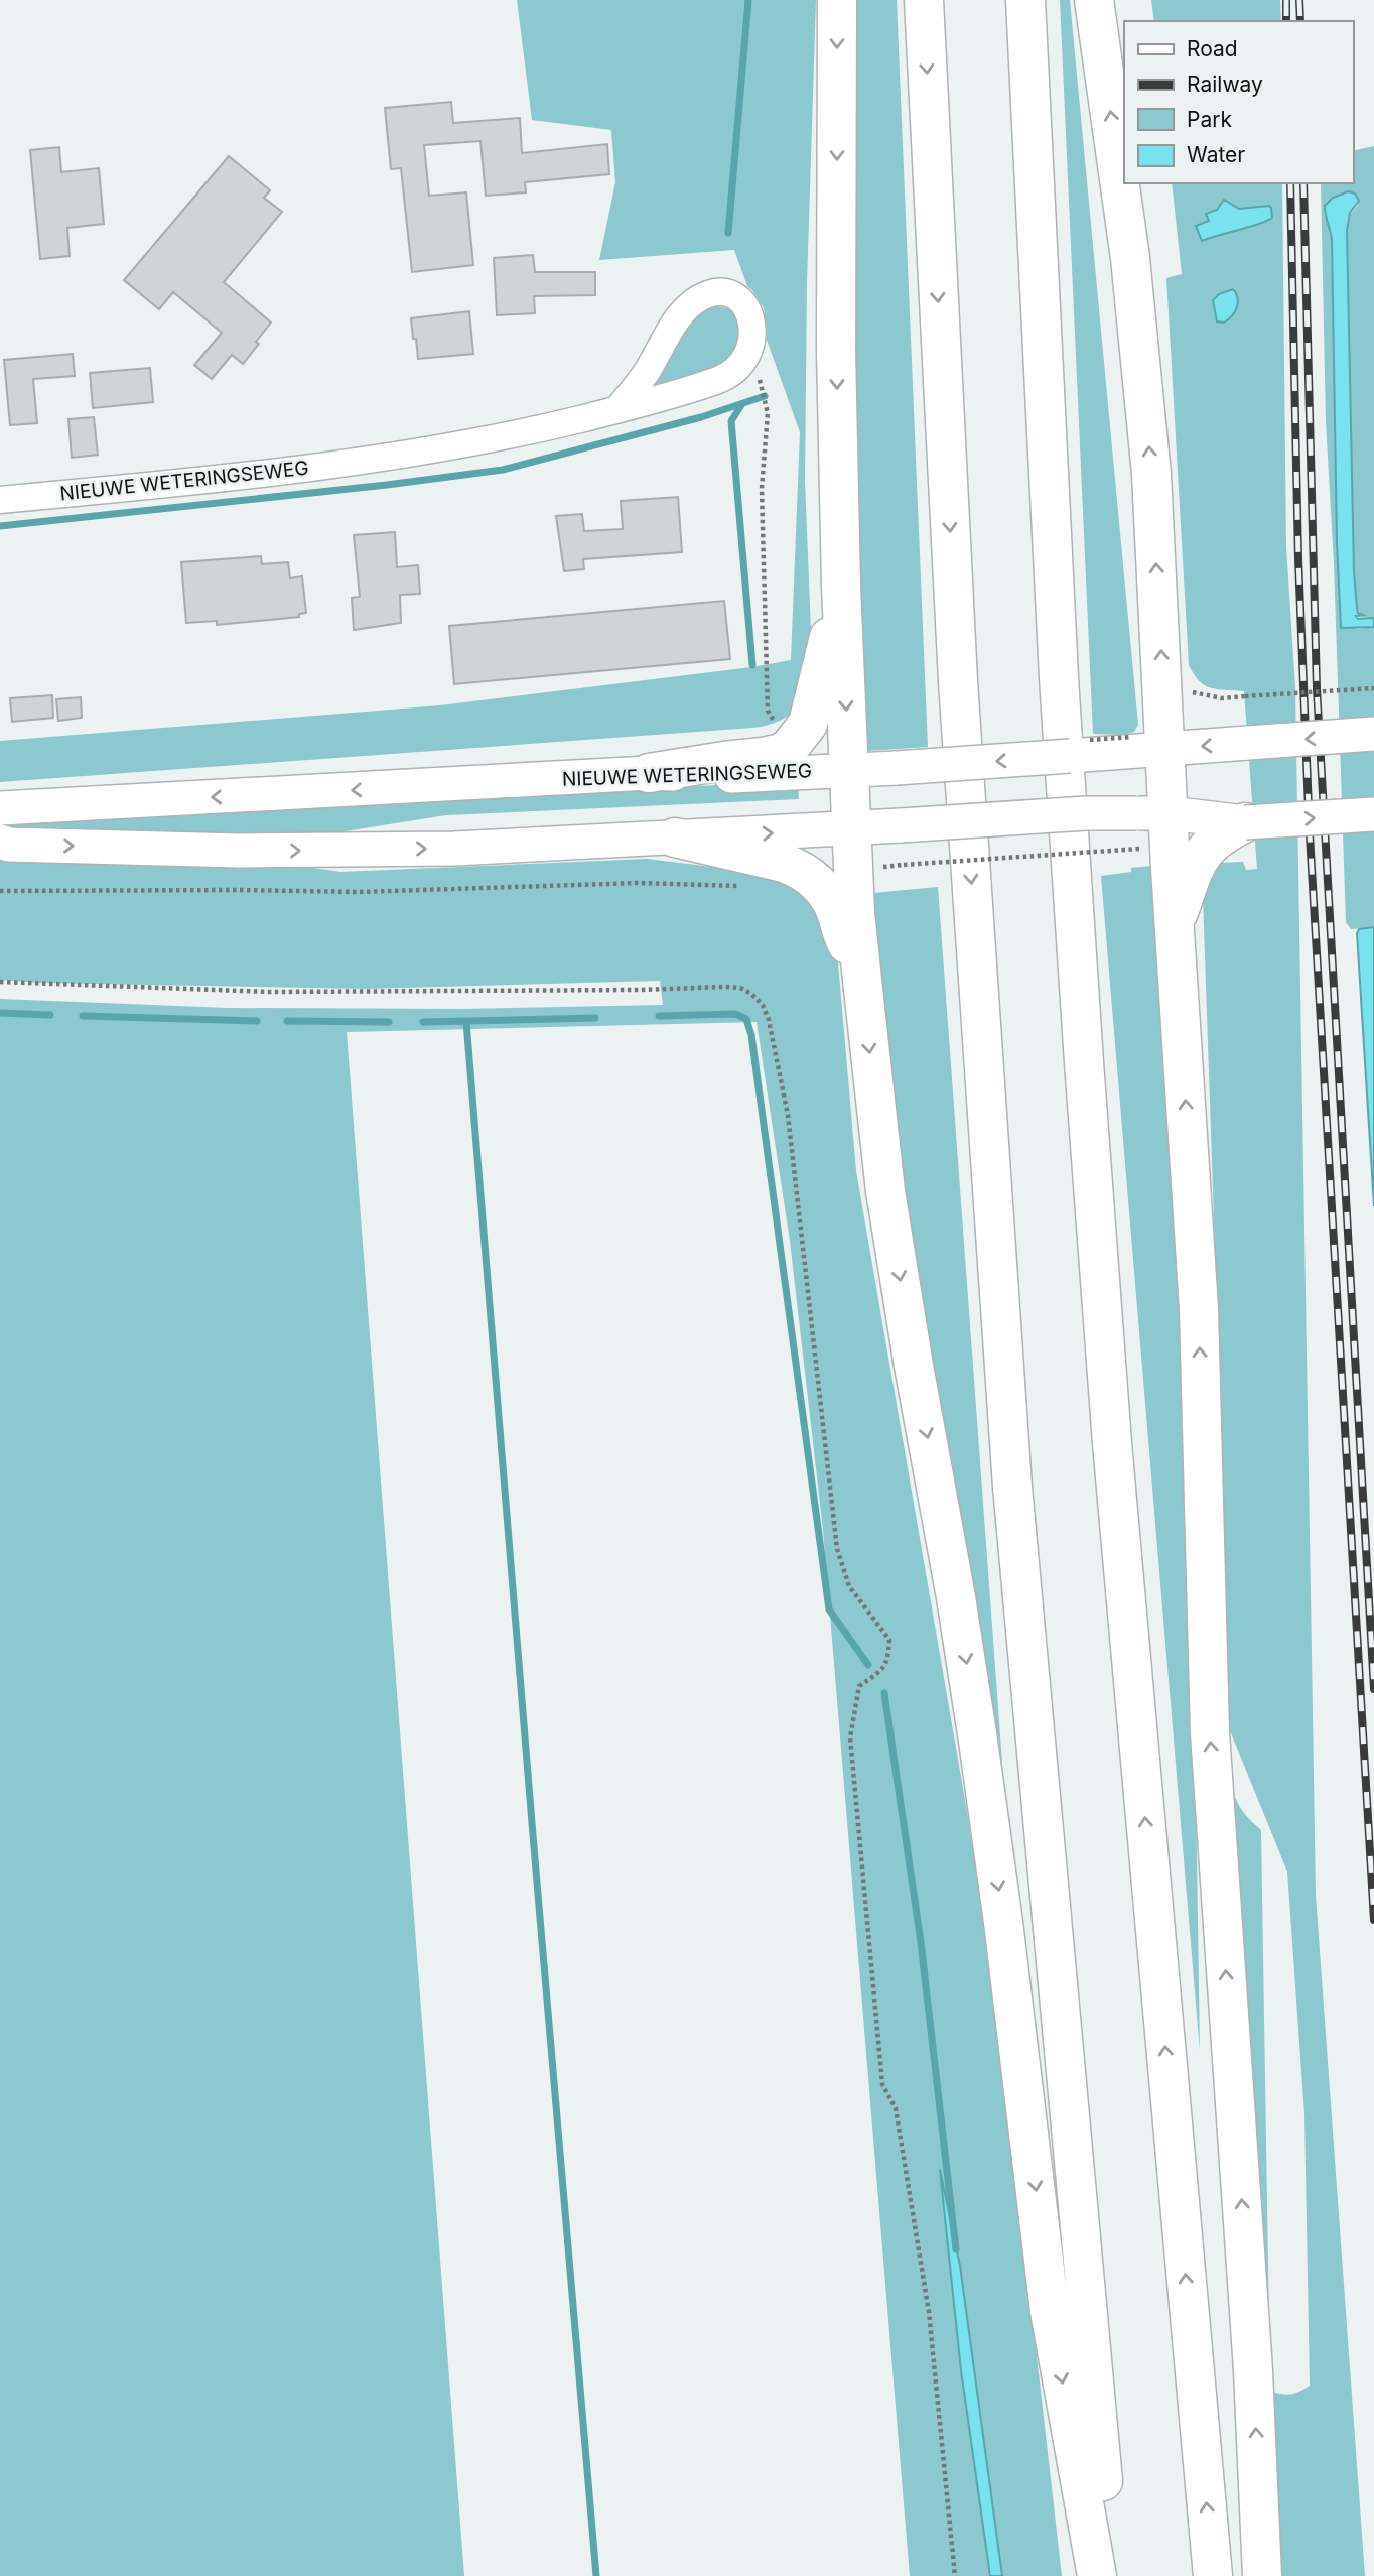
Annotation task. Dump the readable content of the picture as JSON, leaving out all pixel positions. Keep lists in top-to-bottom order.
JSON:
{
  "streets": {
    "main road": ["NIEUWE WETERINGSEWEG"]
  },
  "legend": [
    "Road",
    "Railway",
    "Park",
    "Water"
  ]
}
